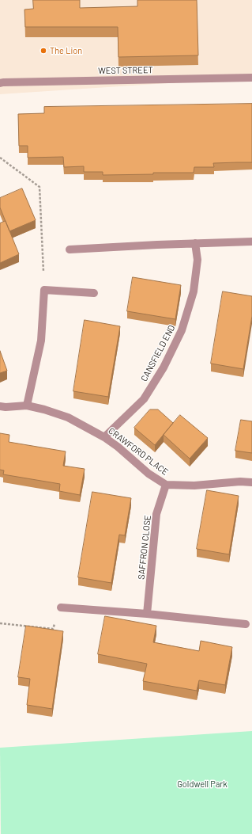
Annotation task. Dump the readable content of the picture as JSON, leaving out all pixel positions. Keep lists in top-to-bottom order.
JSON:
{
  "streets": {
    "street": [
      "WEST STREET",
      "CANSFIELD END",
      "CRAWFORD PLACE",
      "SAFFRON CLOSE"
    ]
  },
  "crossings": [
    ["CANSFIELD END", "CRAWFORD PLACE"],
    ["CRAWFORD PLACE", "SAFFRON CLOSE"]
  ],
  "parks": ["Goldwell Park"],
  "places": ["The Lion"]
}
